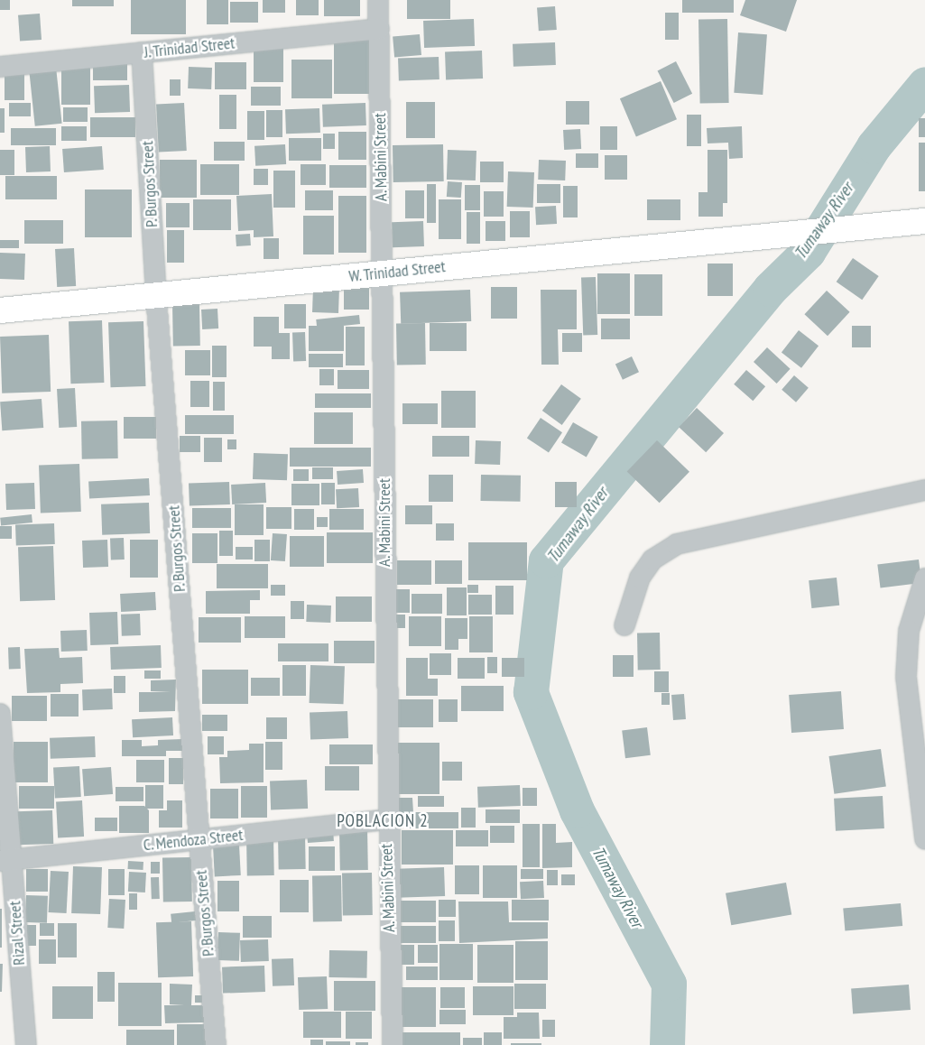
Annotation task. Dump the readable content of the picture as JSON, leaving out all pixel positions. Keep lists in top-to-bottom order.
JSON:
{
  "streets": {
    "main road": ["W. Trinidad Street"],
    "street": [
      "J. Trinidad Street",
      "A. Mabini Street",
      "P. Burgos Street",
      "C. Mendoza Street",
      "Rizal Street"
    ]
  },
  "crossings": [
    ["J. Trinidad Street", "A. Mabini Street"],
    ["J. Trinidad Street", "P. Burgos Street"],
    ["A. Mabini Street", "W. Trinidad Street"],
    ["A. Mabini Street", "C. Mendoza Street"],
    ["P. Burgos Street", "W. Trinidad Street"],
    ["P. Burgos Street", "C. Mendoza Street"],
    ["C. Mendoza Street", "Rizal Street"]
  ],
  "districts": ["POBLACION 2"],
  "water": ["Tumaway River"]
}
